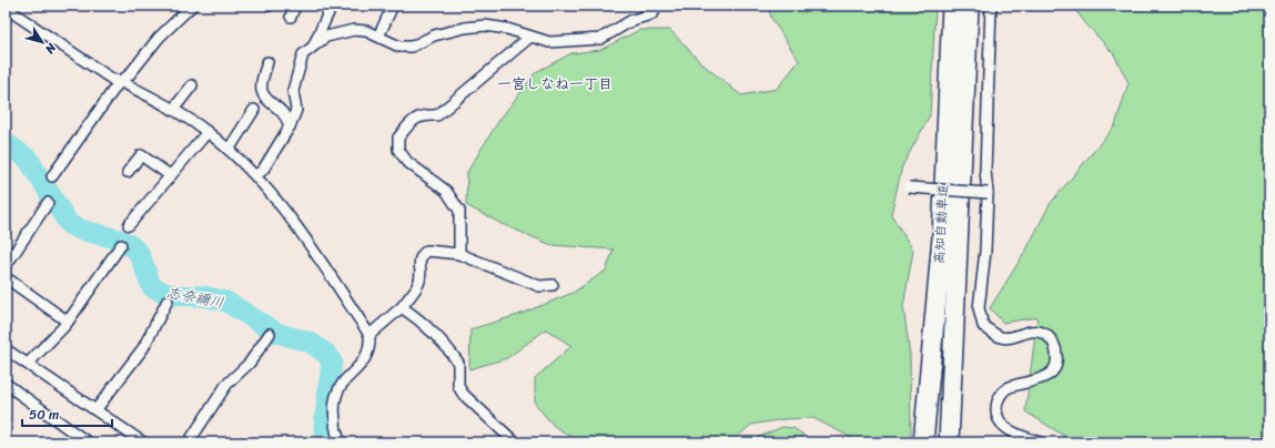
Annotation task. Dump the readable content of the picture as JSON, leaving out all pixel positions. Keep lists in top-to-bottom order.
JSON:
{
  "streets": {
    "highway": ["高知自動車道"]
  },
  "districts": ["一宮しなね一丁目"],
  "water": ["志奈禰川"],
  "scale_bar": "50 m",
  "north": "bottom right"
}
